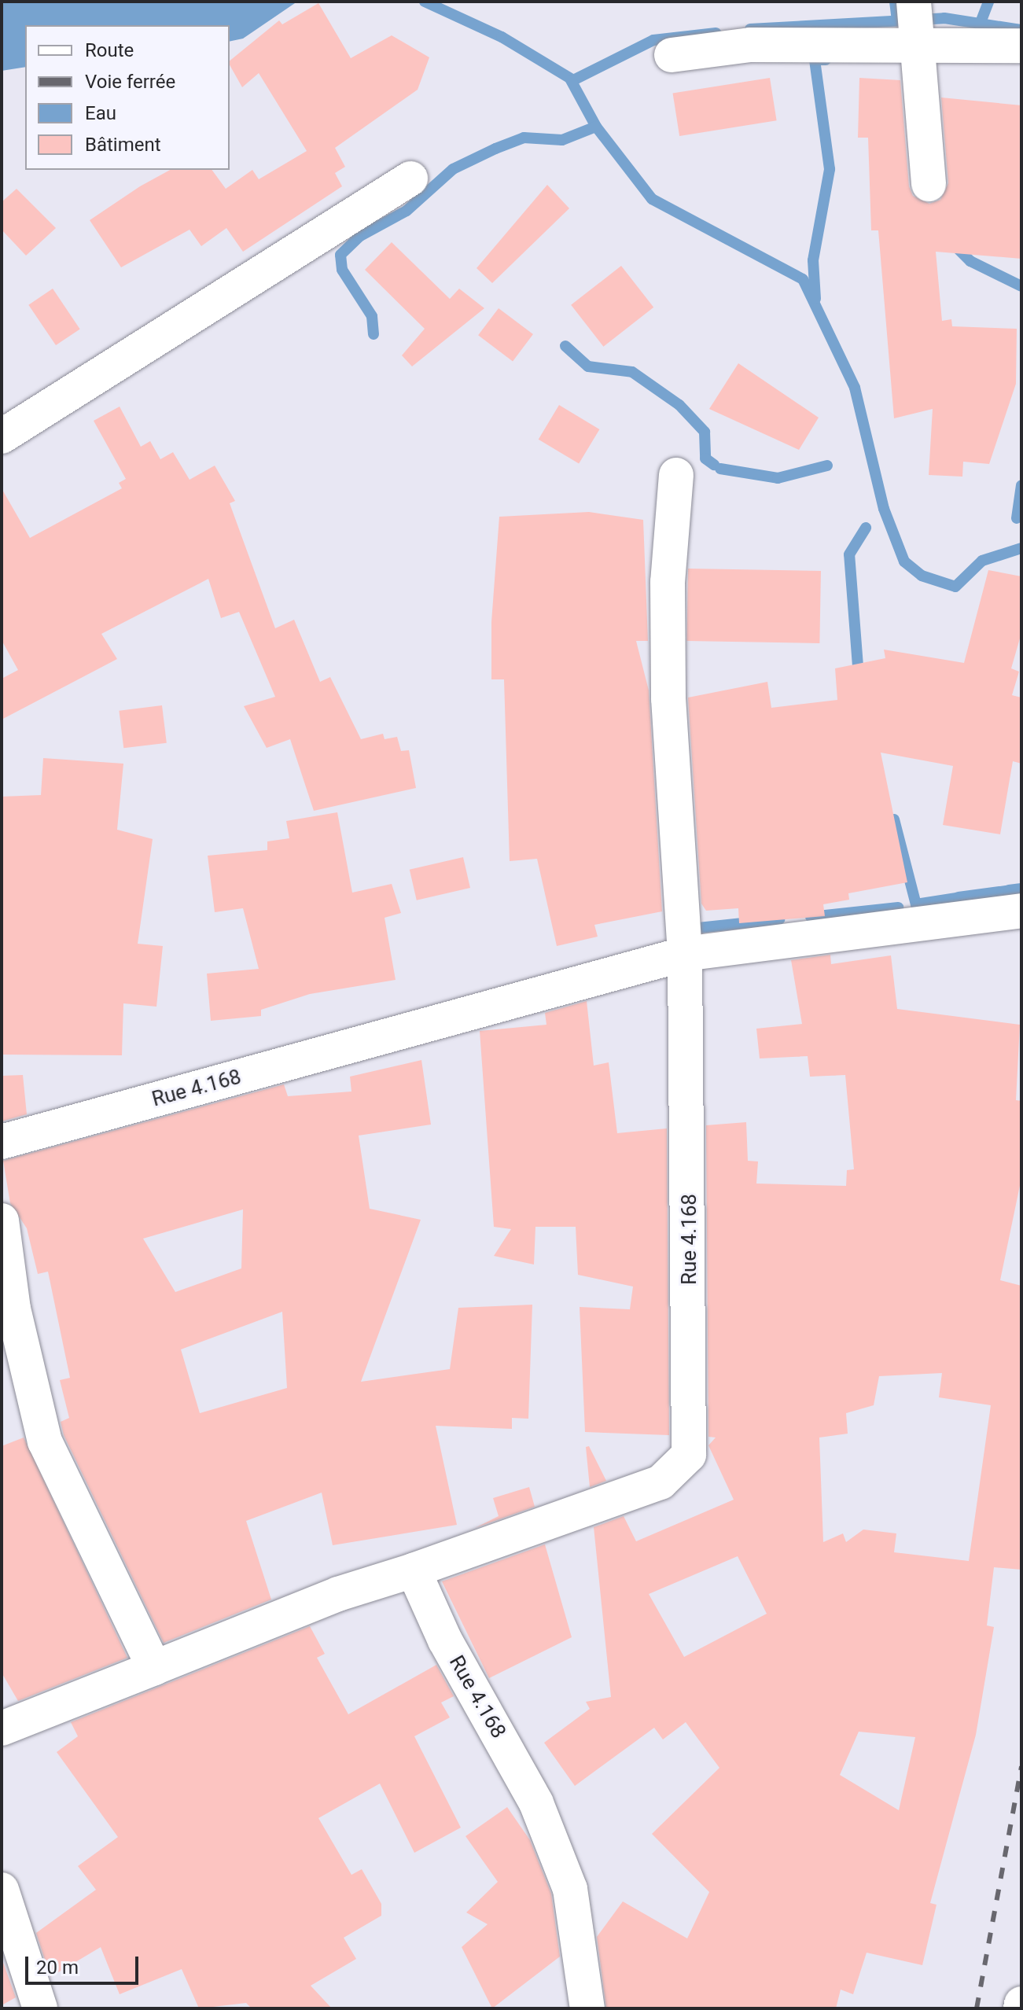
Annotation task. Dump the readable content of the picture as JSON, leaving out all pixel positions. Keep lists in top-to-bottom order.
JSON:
{
  "streets": {
    "street": ["Rue 4.168"]
  },
  "legend": [
    "Route",
    "Voie ferrée",
    "Eau",
    "Bâtiment"
  ],
  "scale_bar": "20 m"
}
